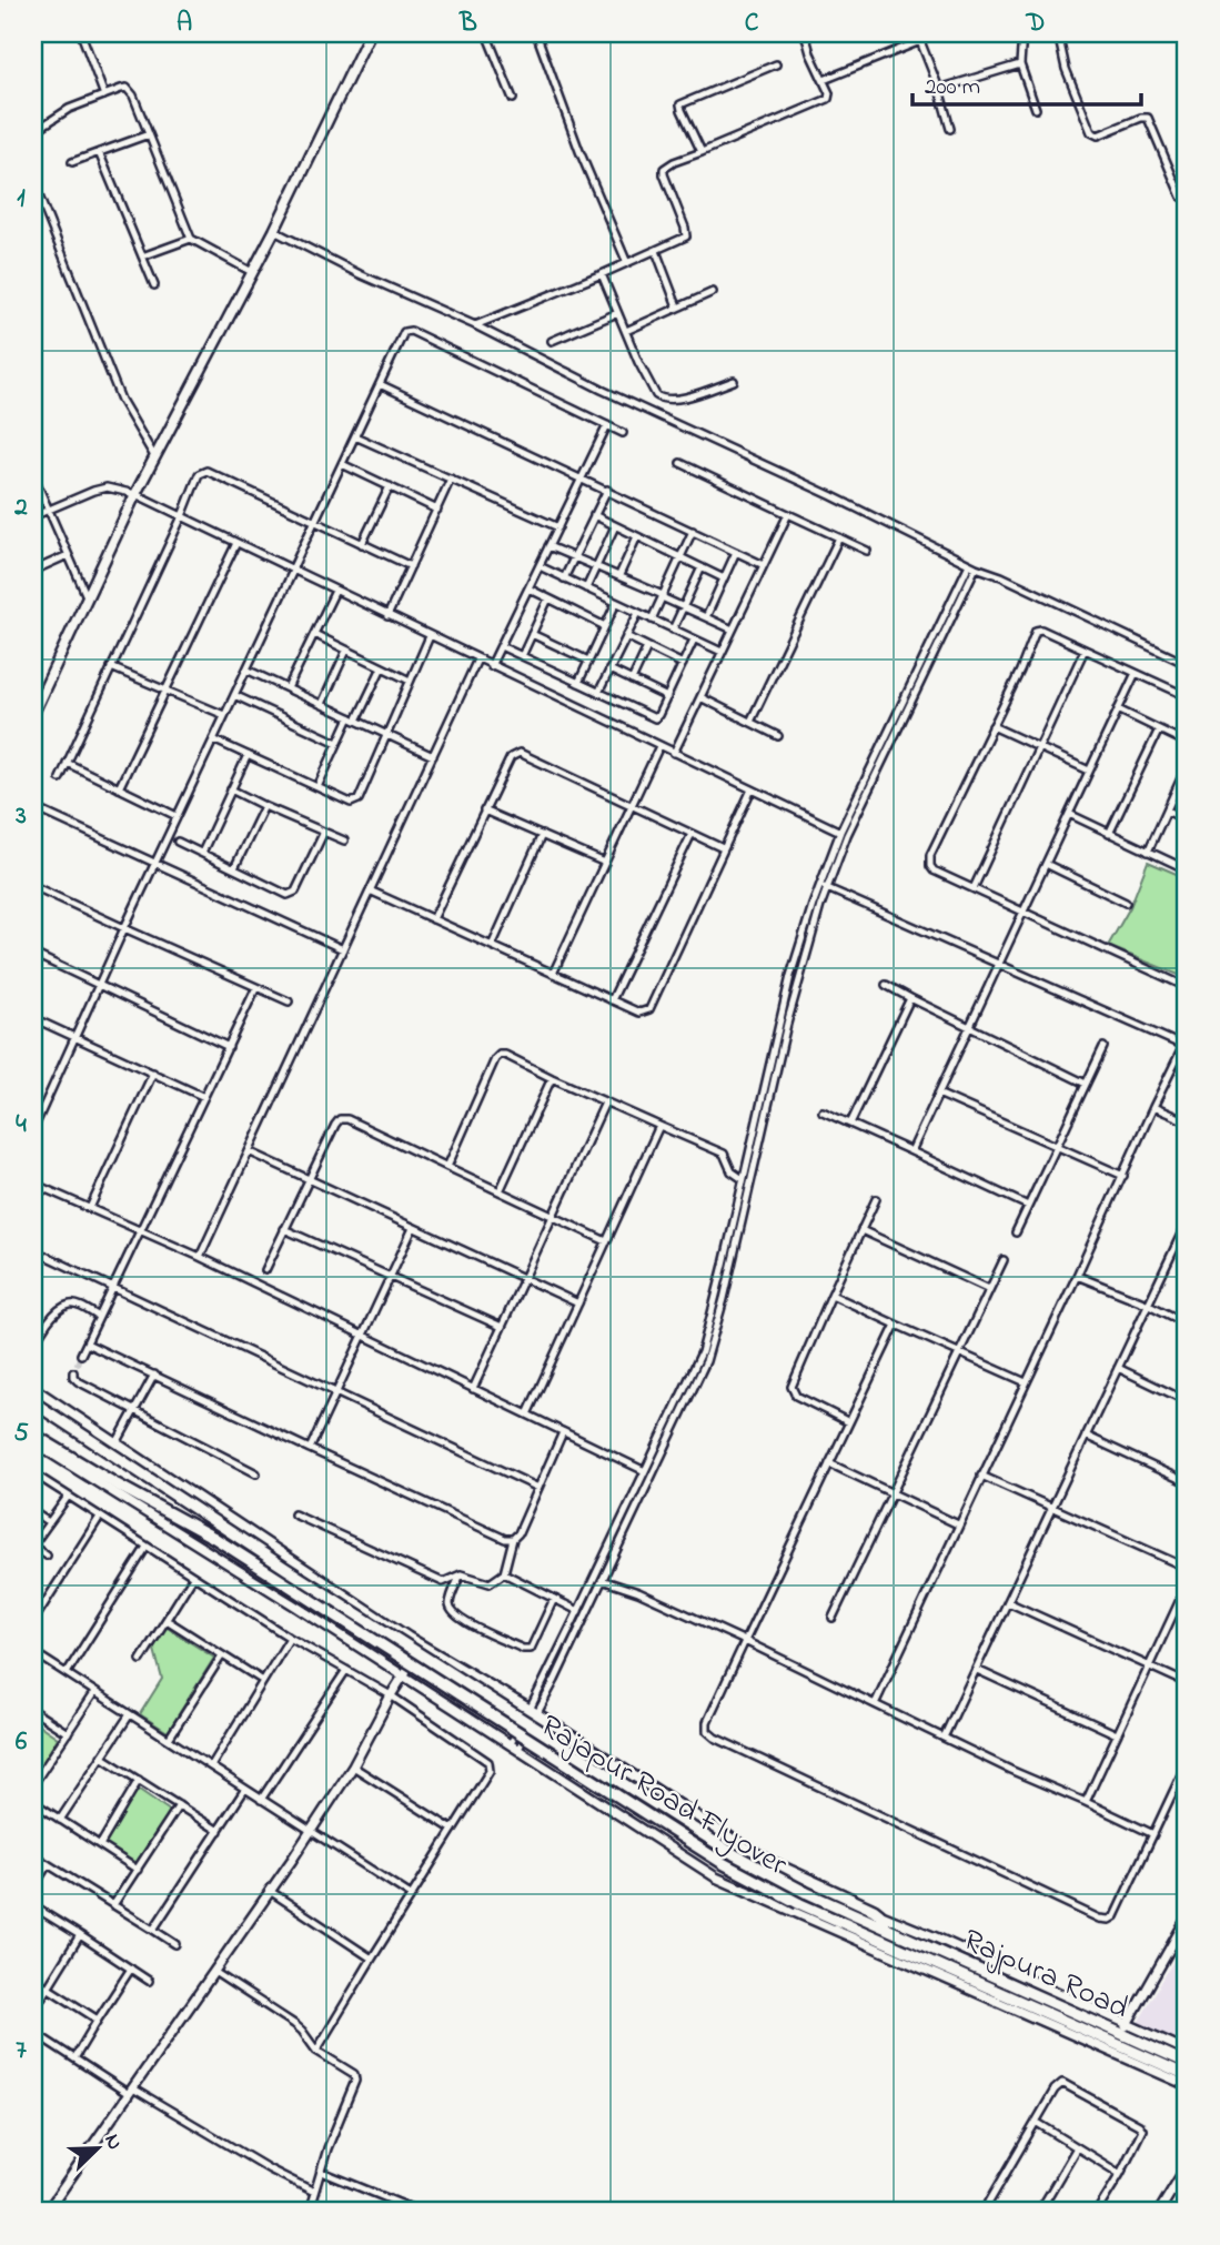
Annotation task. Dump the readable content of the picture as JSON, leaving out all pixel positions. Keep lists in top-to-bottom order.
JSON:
{
  "streets": {
    "main road": ["Rajapur Road Flyover", "Rajpura Road"]
  },
  "crossings": [
    ["Rajapur Road Flyover", "Rajpura Road"]
  ],
  "scale_bar": "200 m",
  "north": "top right",
  "grid": {
    "columns": [
      "A",
      "B",
      "C",
      "D"
    ],
    "rows": [
      "1",
      "2",
      "3",
      "4",
      "5",
      "6",
      "7"
    ]
  }
}
